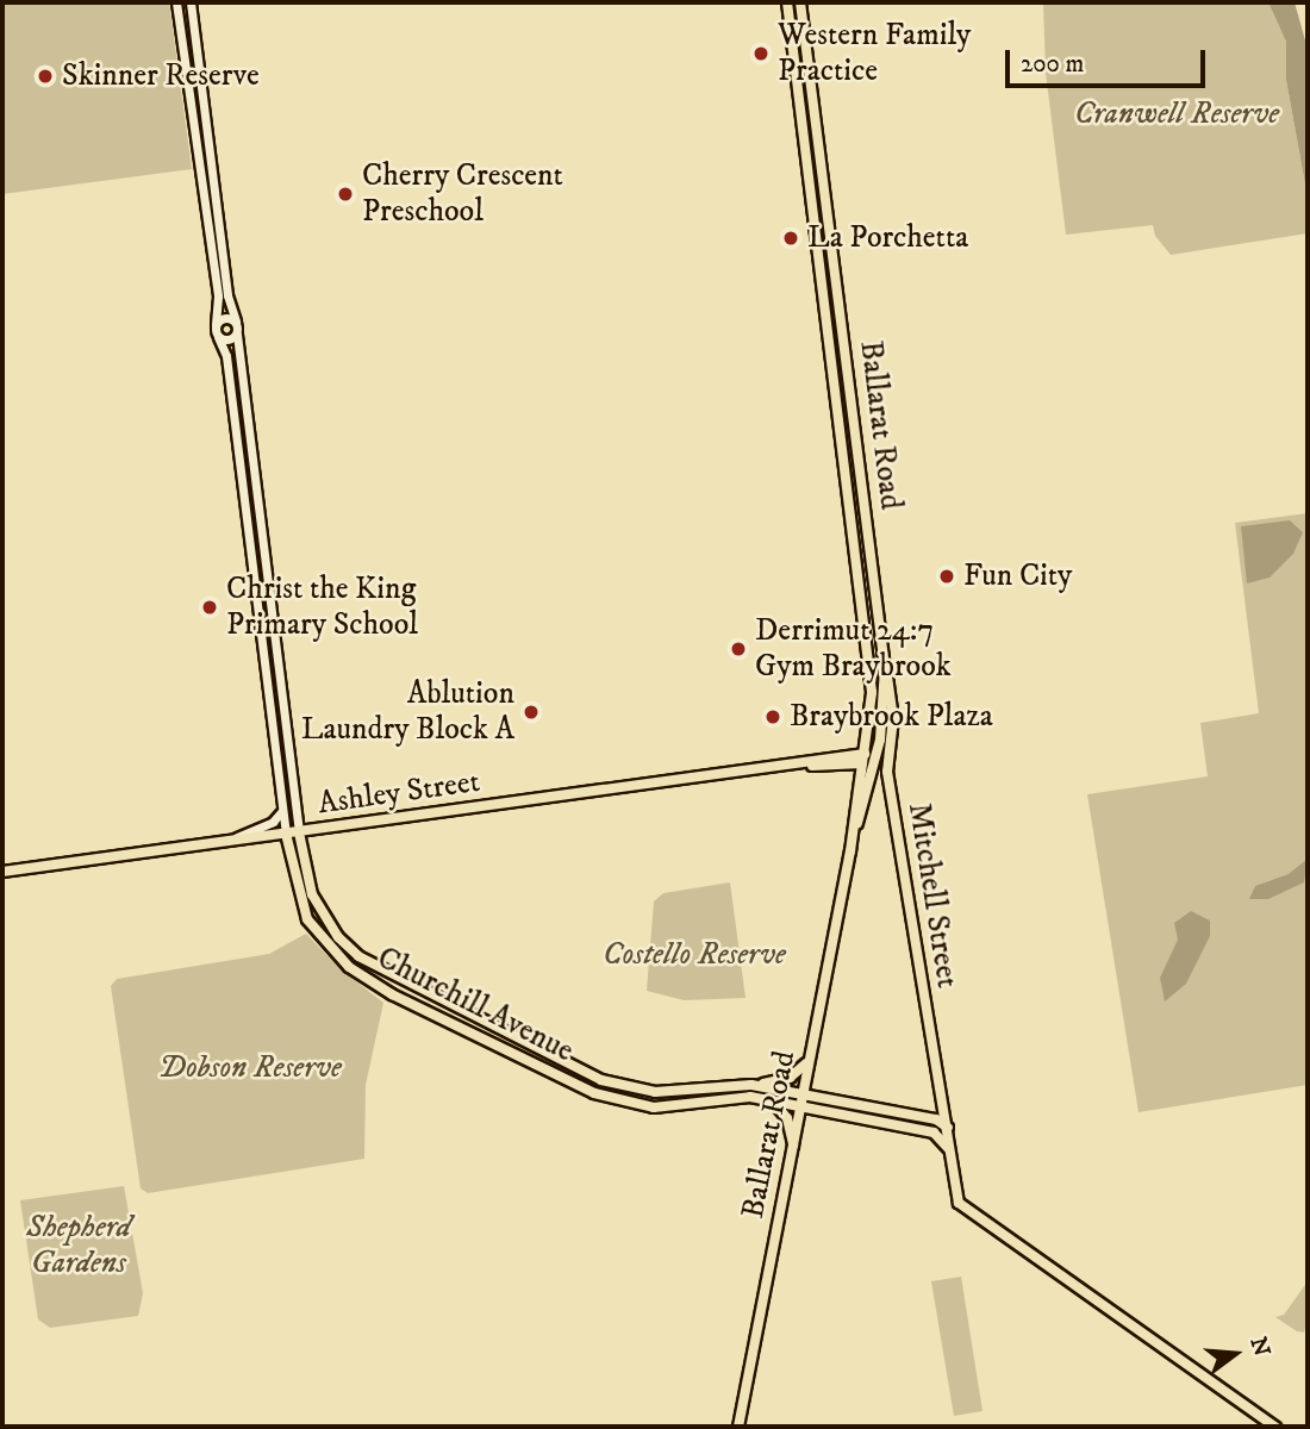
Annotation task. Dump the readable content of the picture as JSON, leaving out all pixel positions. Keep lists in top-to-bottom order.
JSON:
{
  "streets": {
    "main road": [
      "Ballarat Road",
      "Ashley Street",
      "Mitchell Street",
      "Churchill Avenue"
    ]
  },
  "crossings": [
    ["Ballarat Road", "Ashley Street"],
    ["Ballarat Road", "Mitchell Street"],
    ["Ballarat Road", "Churchill Avenue"],
    ["Ashley Street", "Mitchell Street"],
    ["Ashley Street", "Churchill Avenue"],
    ["Mitchell Street", "Churchill Avenue"]
  ],
  "parks": [
    "Cranwell Reserve",
    "Costello Reserve",
    "Dobson Reserve",
    "Shepherd Gardens"
  ],
  "places": [
    "Western Family Practice",
    "Skinner Reserve",
    "Cherry Crescent Preschool",
    "La Porchetta",
    "Fun City",
    "Christ the King Primary School",
    "Derrimut 24:7 Gym Braybrook",
    "Ablution Laundry Block A",
    "Braybrook Plaza"
  ],
  "scale_bar": "200 m",
  "north": "right"
}
